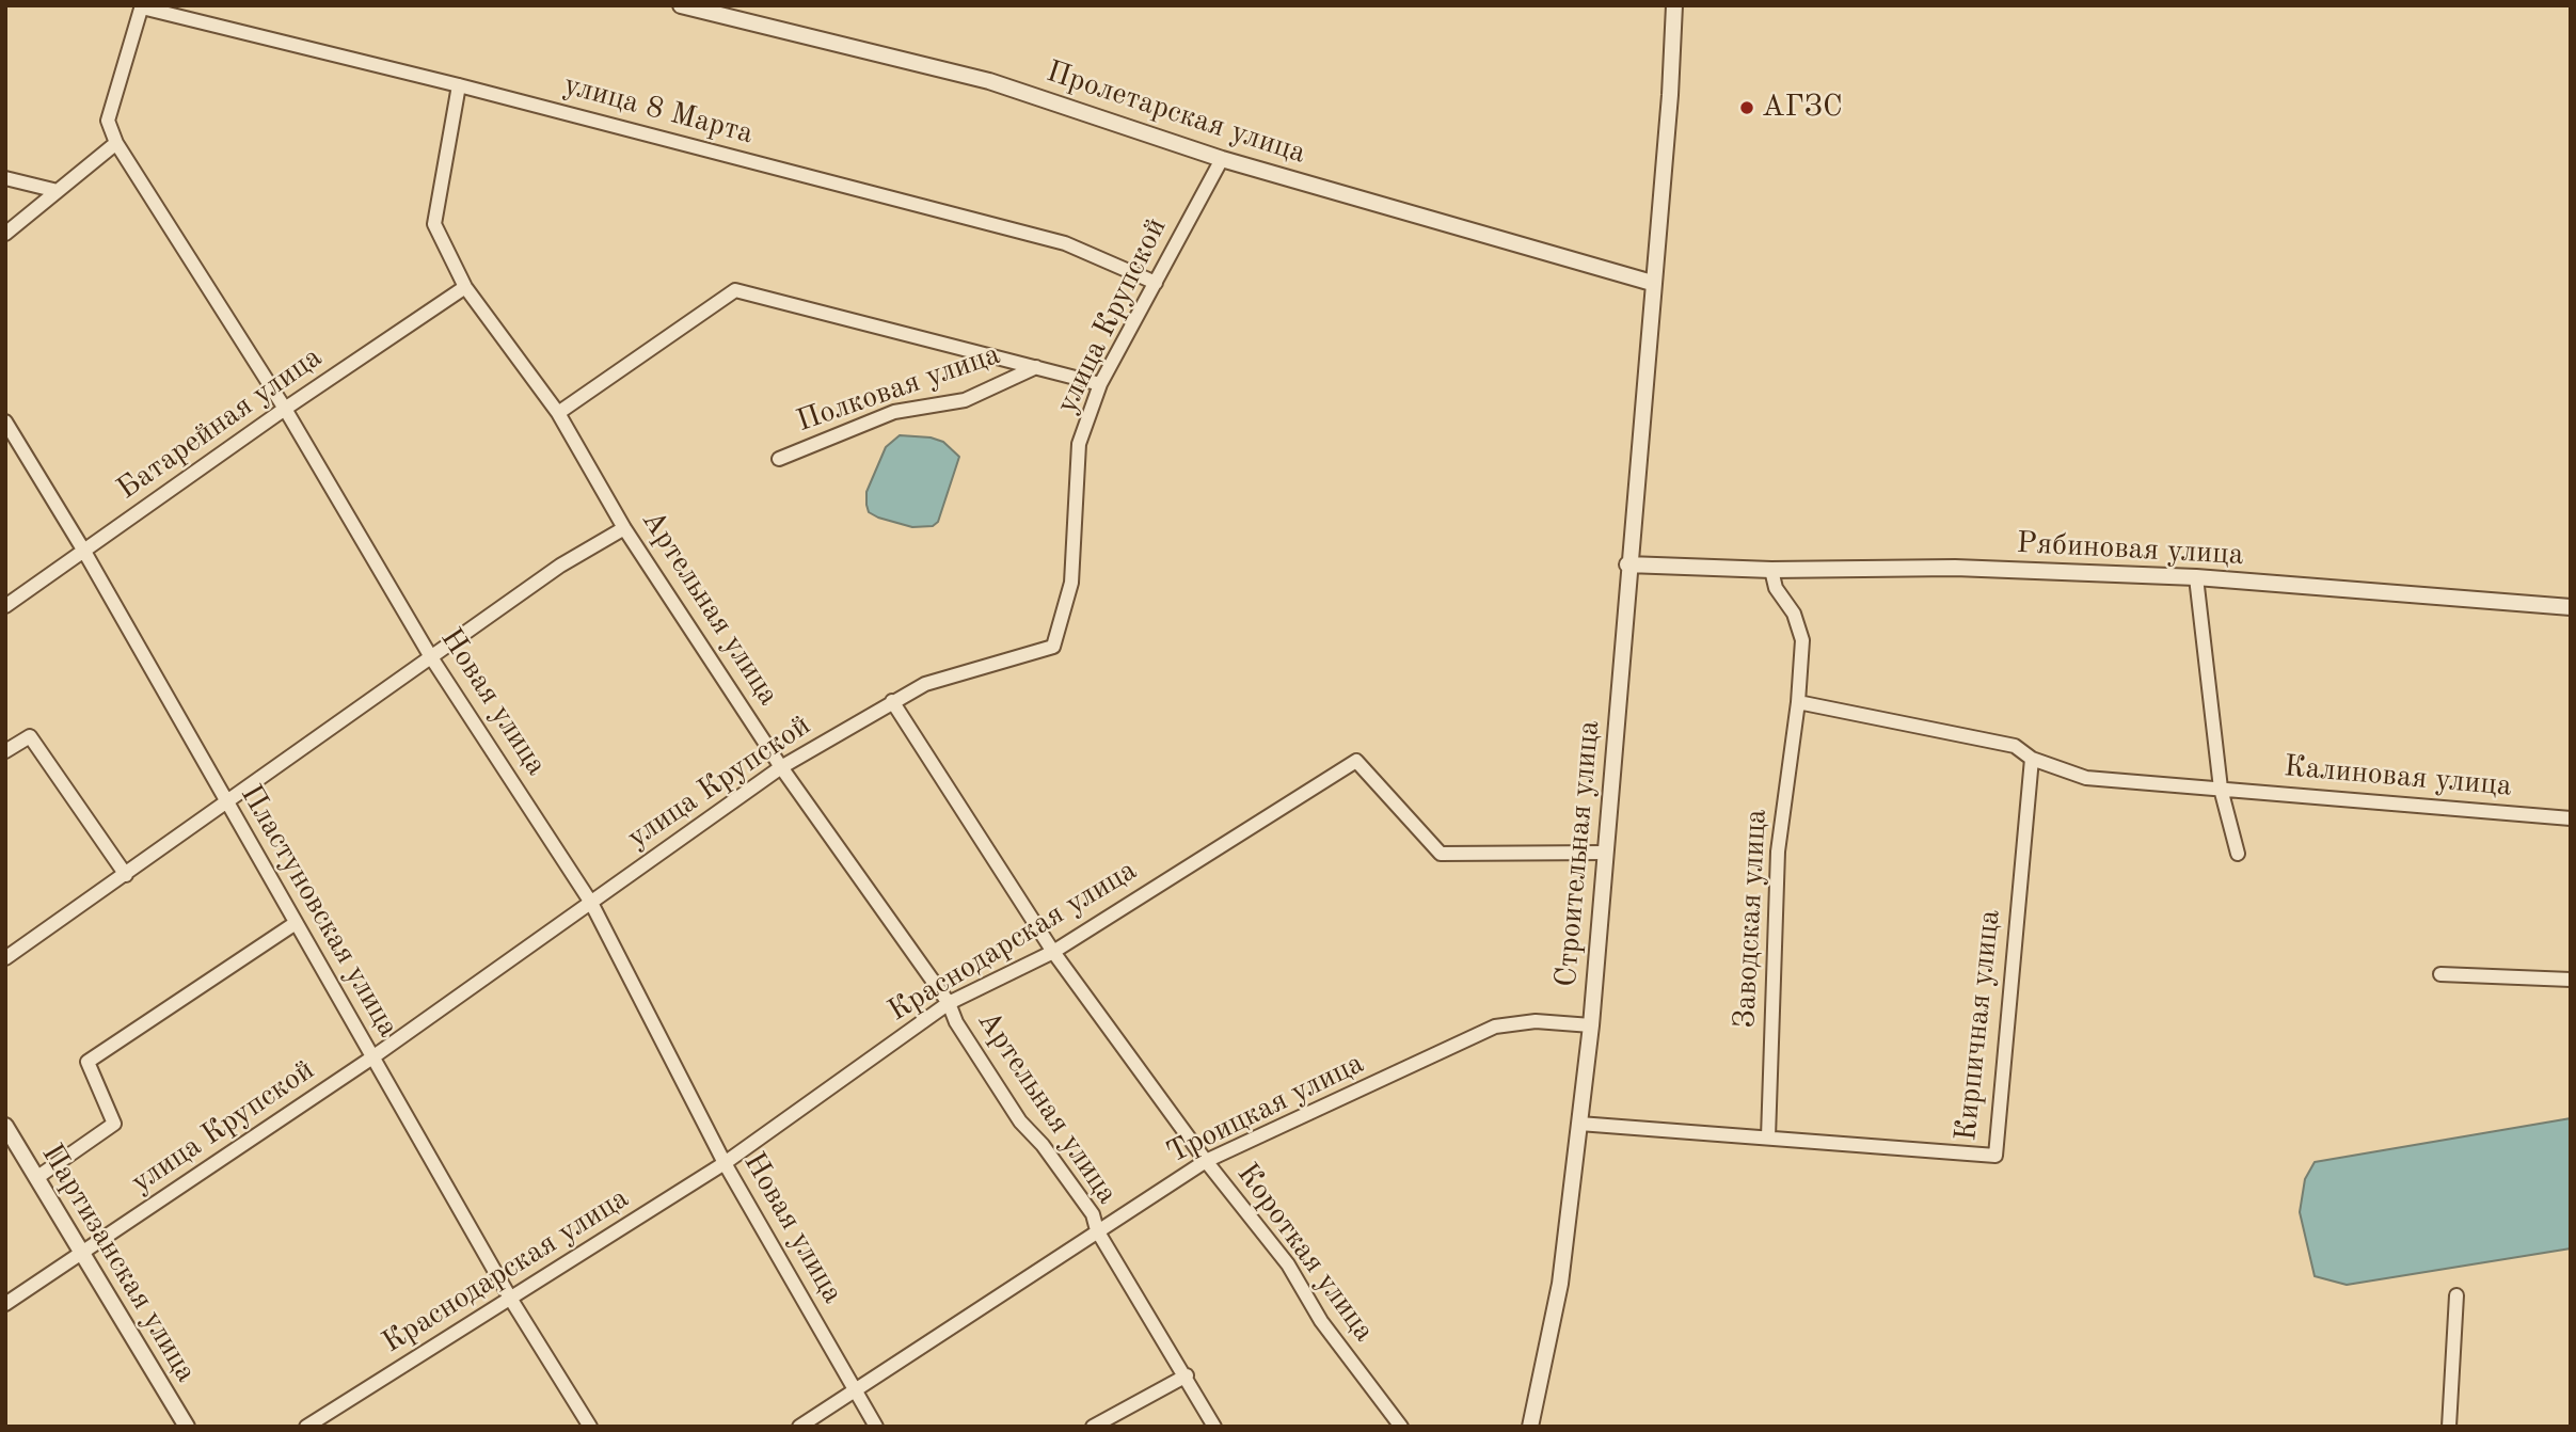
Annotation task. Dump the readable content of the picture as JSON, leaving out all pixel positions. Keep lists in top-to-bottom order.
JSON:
{
  "streets": {
    "street": [
      "улица 8 Марта",
      "Пролетарская улица",
      "улица Крупской",
      "Полковая улица",
      "Батарейная улица",
      "Рябиновая улица",
      "Артельная улица",
      "Новая улица",
      "Калиновая улица",
      "Строительная улица",
      "Пластуновская улица",
      "Заводская улица",
      "Краснодарская улица",
      "Кирпичная улица",
      "Троицкая улица",
      "Короткая улица",
      "Партизанская улица"
    ]
  },
  "crossings": [
    ["улица 8 Марта", "улица Крупской"],
    ["улица 8 Марта", "Артельная улица"],
    ["улица 8 Марта", "Новая улица"],
    ["Пролетарская улица", "улица Крупской"],
    ["Пролетарская улица", "Строительная улица"],
    ["улица Крупской", "Артельная улица"],
    ["улица Крупской", "Новая улица"],
    ["улица Крупской", "Пластуновская улица"],
    ["улица Крупской", "Короткая улица"],
    ["улица Крупской", "Партизанская улица"],
    ["Батарейная улица", "Артельная улица"],
    ["Батарейная улица", "Новая улица"],
    ["Батарейная улица", "Пластуновская улица"],
    ["Рябиновая улица", "Строительная улица"],
    ["Рябиновая улица", "Заводская улица"],
    ["Артельная улица", "Краснодарская улица"],
    ["Артельная улица", "Троицкая улица"],
    ["Новая улица", "Краснодарская улица"],
    ["Новая улица", "Троицкая улица"],
    ["Калиновая улица", "Заводская улица"],
    ["Калиновая улица", "Кирпичная улица"],
    ["Строительная улица", "Краснодарская улица"],
    ["Строительная улица", "Кирпичная улица"],
    ["Строительная улица", "Троицкая улица"],
    ["Пластуновская улица", "Краснодарская улица"],
    ["Заводская улица", "Кирпичная улица"],
    ["Краснодарская улица", "Короткая улица"],
    ["Троицкая улица", "Короткая улица"]
  ],
  "places": ["АГЗС"]
}
